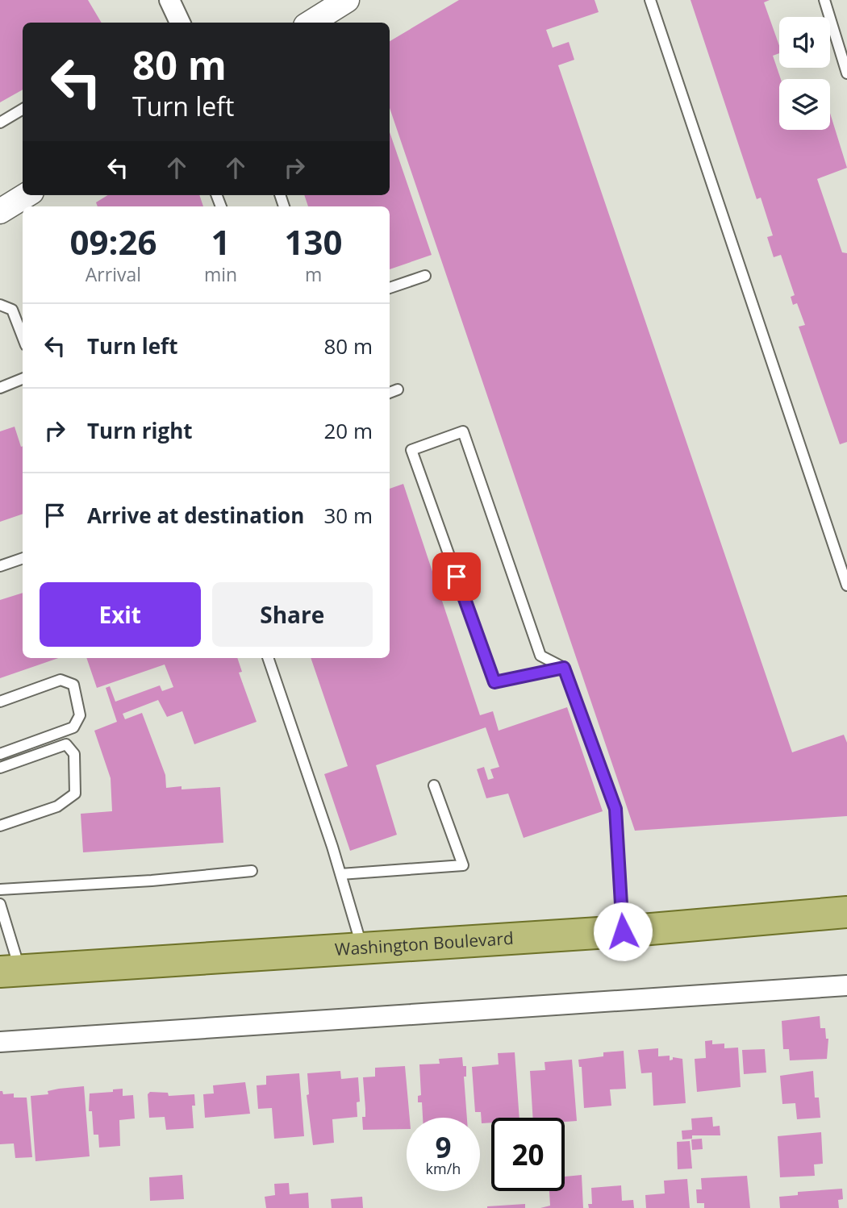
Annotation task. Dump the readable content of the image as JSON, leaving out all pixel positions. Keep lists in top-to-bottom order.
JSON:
{
  "streets": {
    "main road": ["Washington Boulevard"]
  },
  "page": {
    "turn": ["80 m", "Turn left"],
    "eta": [
      "09:26",
      "Arrival",
      "1",
      "min",
      "130",
      "m"
    ],
    "list": [
      {
        "name": "Turn left",
        "value": "80 m"
      },
      {
        "name": "Turn right",
        "value": "20 m"
      },
      {
        "name": "Arrive at destination",
        "value": "30 m"
      }
    ],
    "buttons": ["Exit", "Share"],
    "speed": "9 km/h",
    "limit": "20"
  }
}
